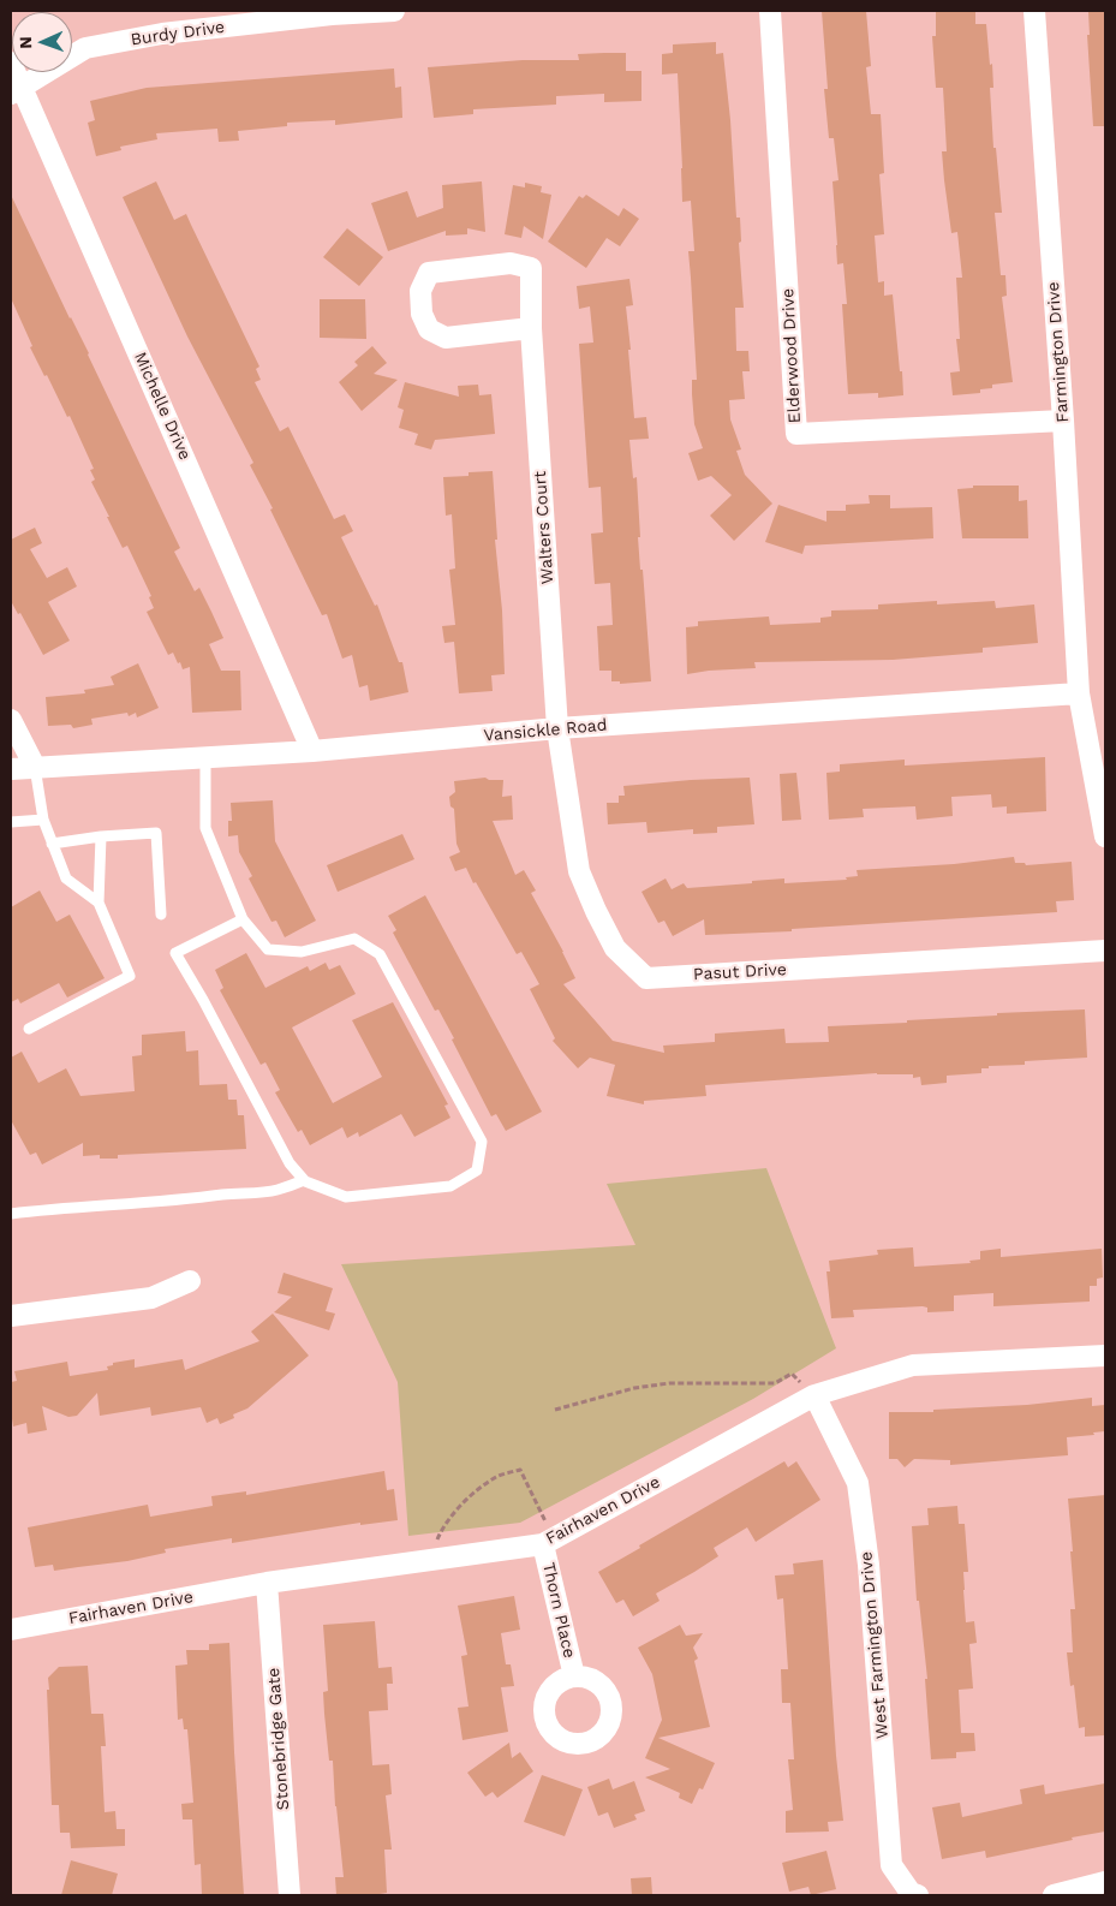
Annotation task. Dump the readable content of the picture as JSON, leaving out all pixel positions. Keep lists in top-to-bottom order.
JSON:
{
  "streets": {
    "street": [
      "Burdy Drive",
      "Farmington Drive",
      "Elderwood Drive",
      "Michelle Drive",
      "Walters Court",
      "Vansickle Road",
      "Pasut Drive",
      "Fairhaven Drive",
      "Thorn Place",
      "West Farmington Drive",
      "Stonebridge Gate"
    ]
  },
  "crossings": [
    ["Burdy Drive", "Michelle Drive"],
    ["Farmington Drive", "Elderwood Drive"],
    ["Farmington Drive", "Vansickle Road"],
    ["Michelle Drive", "Vansickle Road"],
    ["Walters Court", "Vansickle Road"],
    ["Walters Court", "Pasut Drive"],
    ["Vansickle Road", "Pasut Drive"],
    ["Fairhaven Drive", "Thorn Place"],
    ["Fairhaven Drive", "West Farmington Drive"],
    ["Fairhaven Drive", "Stonebridge Gate"]
  ],
  "north": "left"
}
